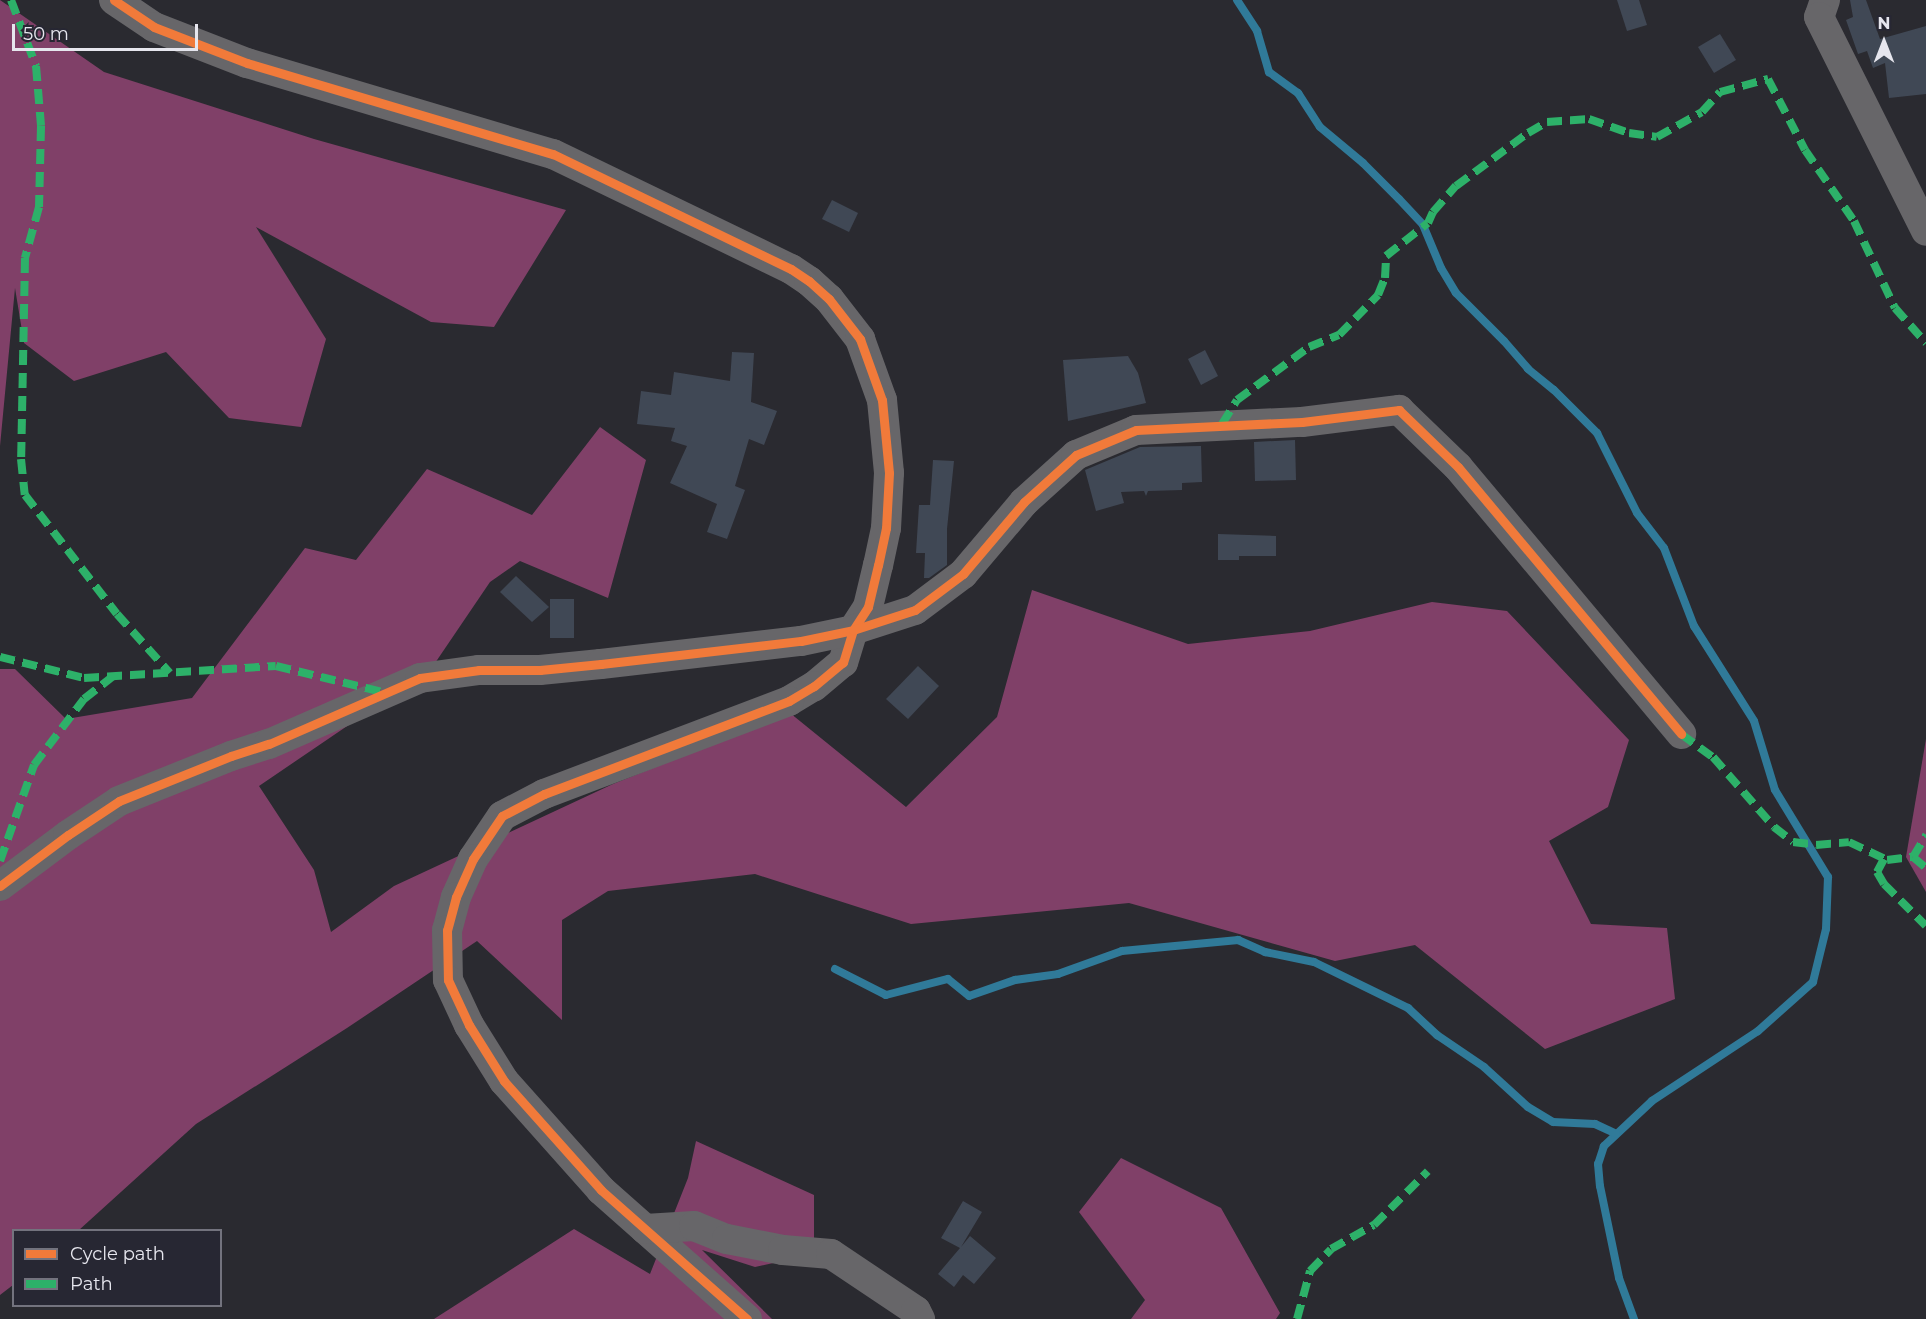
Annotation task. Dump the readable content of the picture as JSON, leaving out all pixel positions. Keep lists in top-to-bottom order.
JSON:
{
  "legend": ["Cycle path", "Path"],
  "scale_bar": "50 m",
  "north": "top"
}
